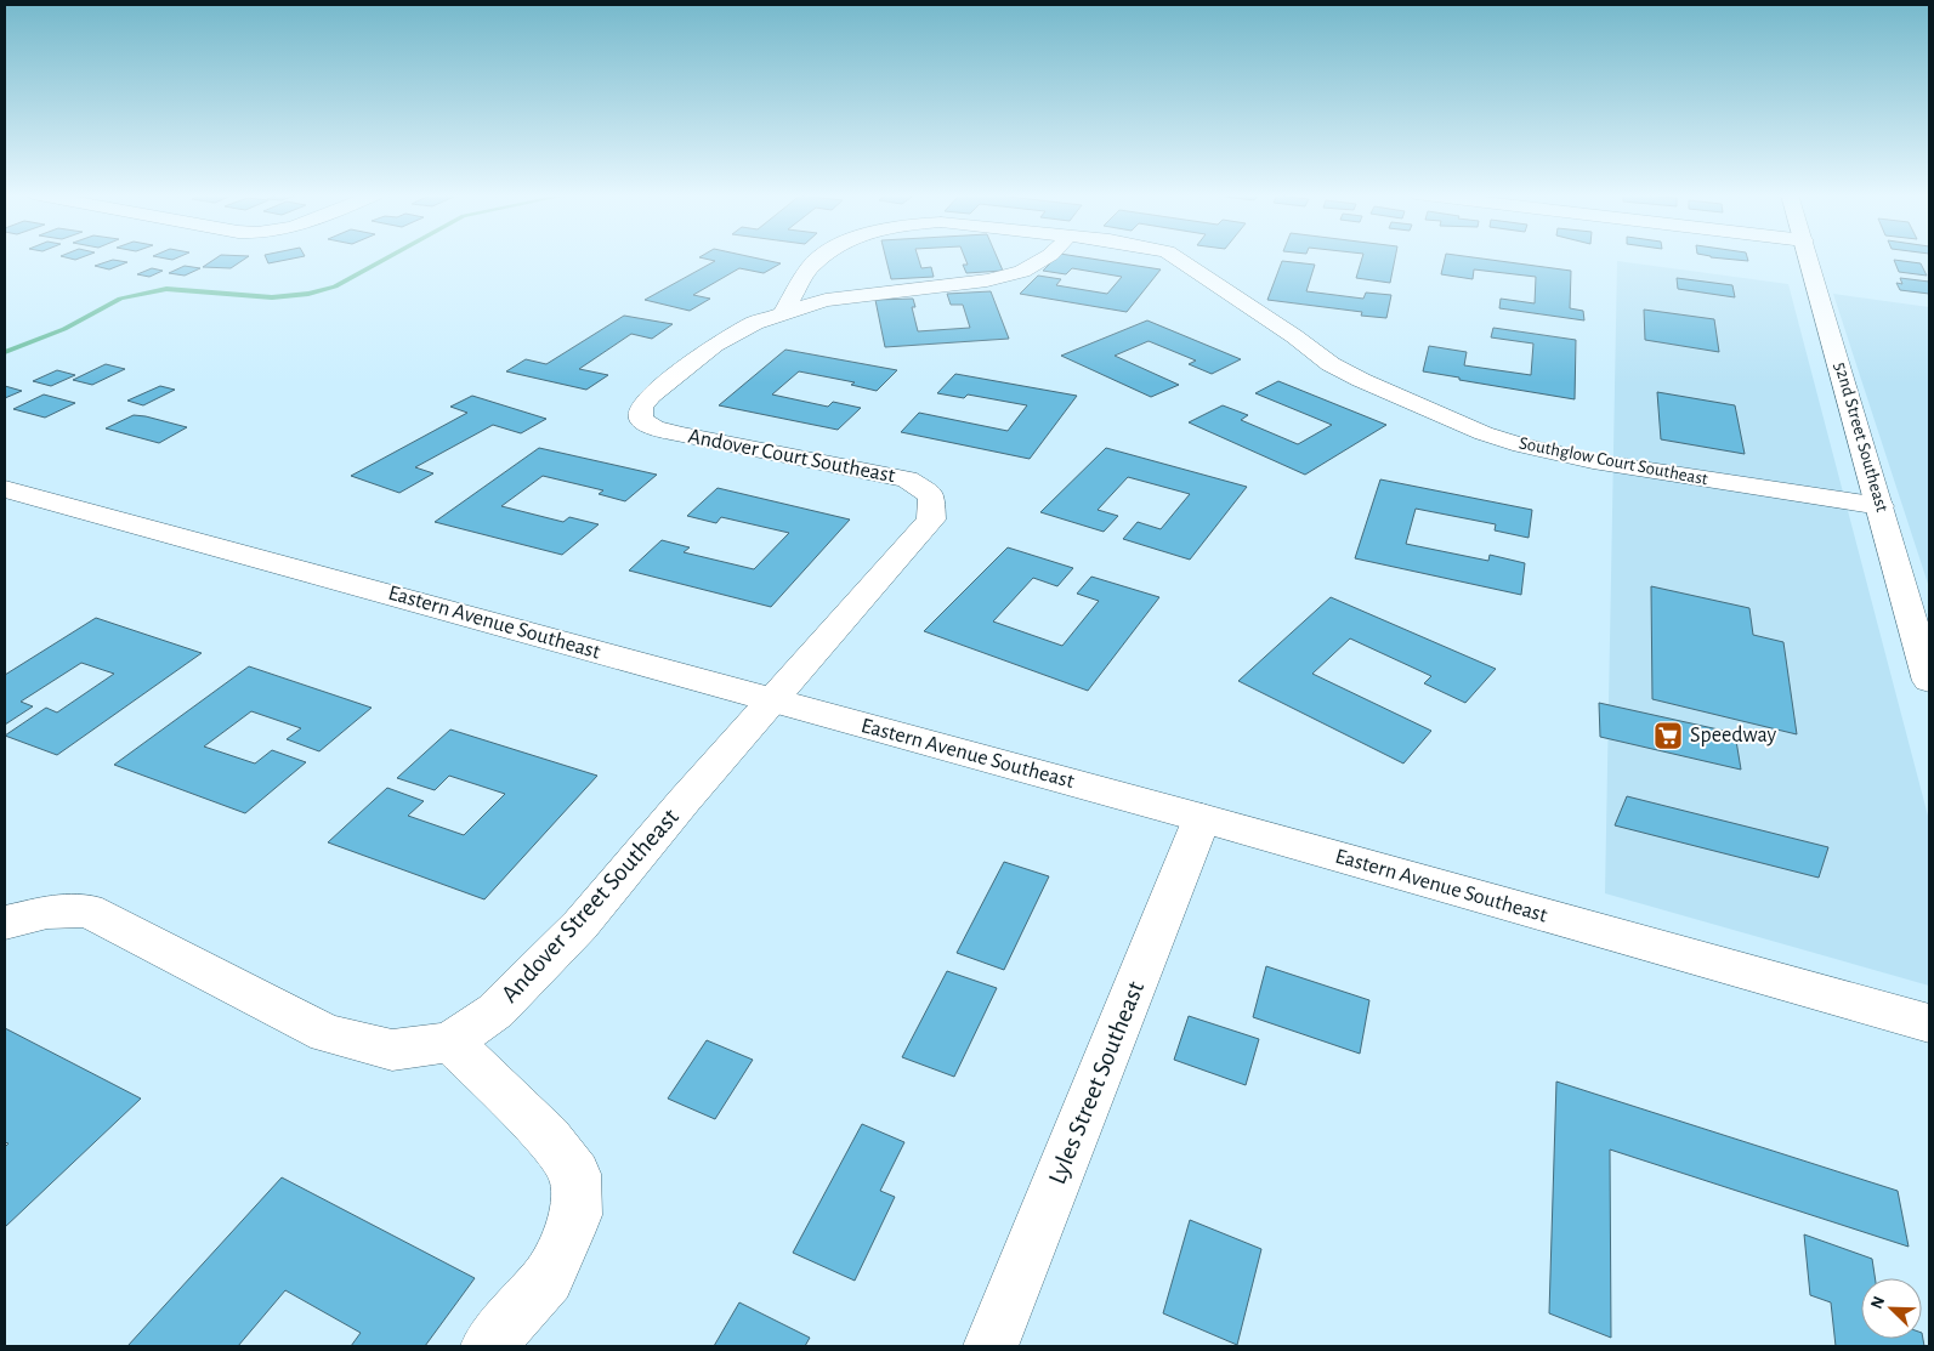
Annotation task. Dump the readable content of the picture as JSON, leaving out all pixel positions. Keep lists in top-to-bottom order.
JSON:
{
  "streets": {
    "street": [
      "52nd Street Southeast",
      "Andover Court Southeast",
      "Southglow Court Southeast",
      "Eastern Avenue Southeast",
      "Andover Street Southeast",
      "Lyles Street Southeast"
    ]
  },
  "crossings": [
    ["52nd Street Southeast", "Southglow Court Southeast"],
    ["Andover Court Southeast", "Southglow Court Southeast"],
    ["Andover Court Southeast", "Eastern Avenue Southeast"],
    ["Andover Court Southeast", "Andover Street Southeast"],
    ["Eastern Avenue Southeast", "Andover Street Southeast"],
    ["Eastern Avenue Southeast", "Lyles Street Southeast"]
  ],
  "places": {
    "supermarket": ["Speedway"]
  },
  "north": "top left"
}
